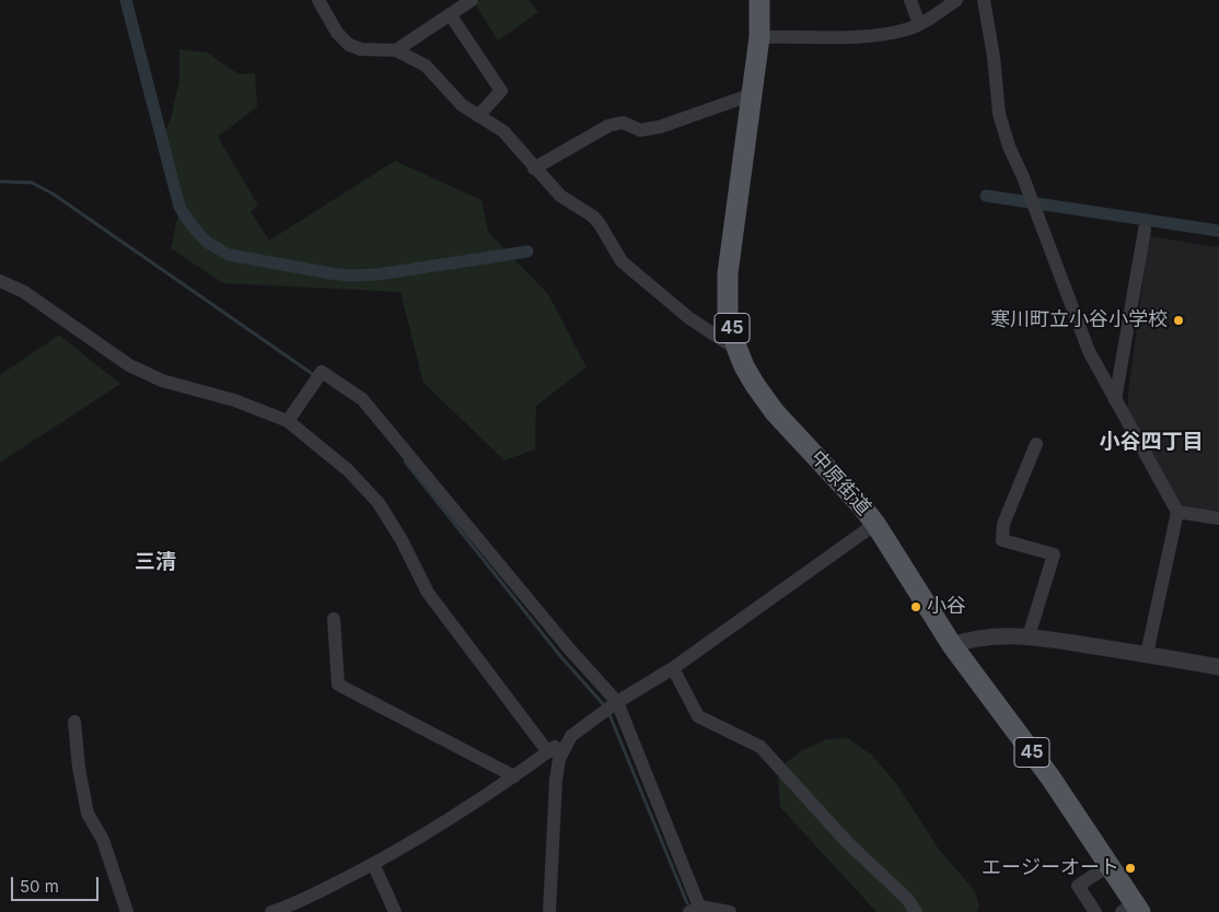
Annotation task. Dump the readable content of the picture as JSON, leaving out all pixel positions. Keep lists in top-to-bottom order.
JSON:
{
  "streets": {
    "main road": ["45", "中原街道"]
  },
  "districts": ["小谷四丁目", "三清"],
  "places": ["寒川町立小谷小学校", "小谷", "エージーオート"],
  "scale_bar": "50 m"
}
